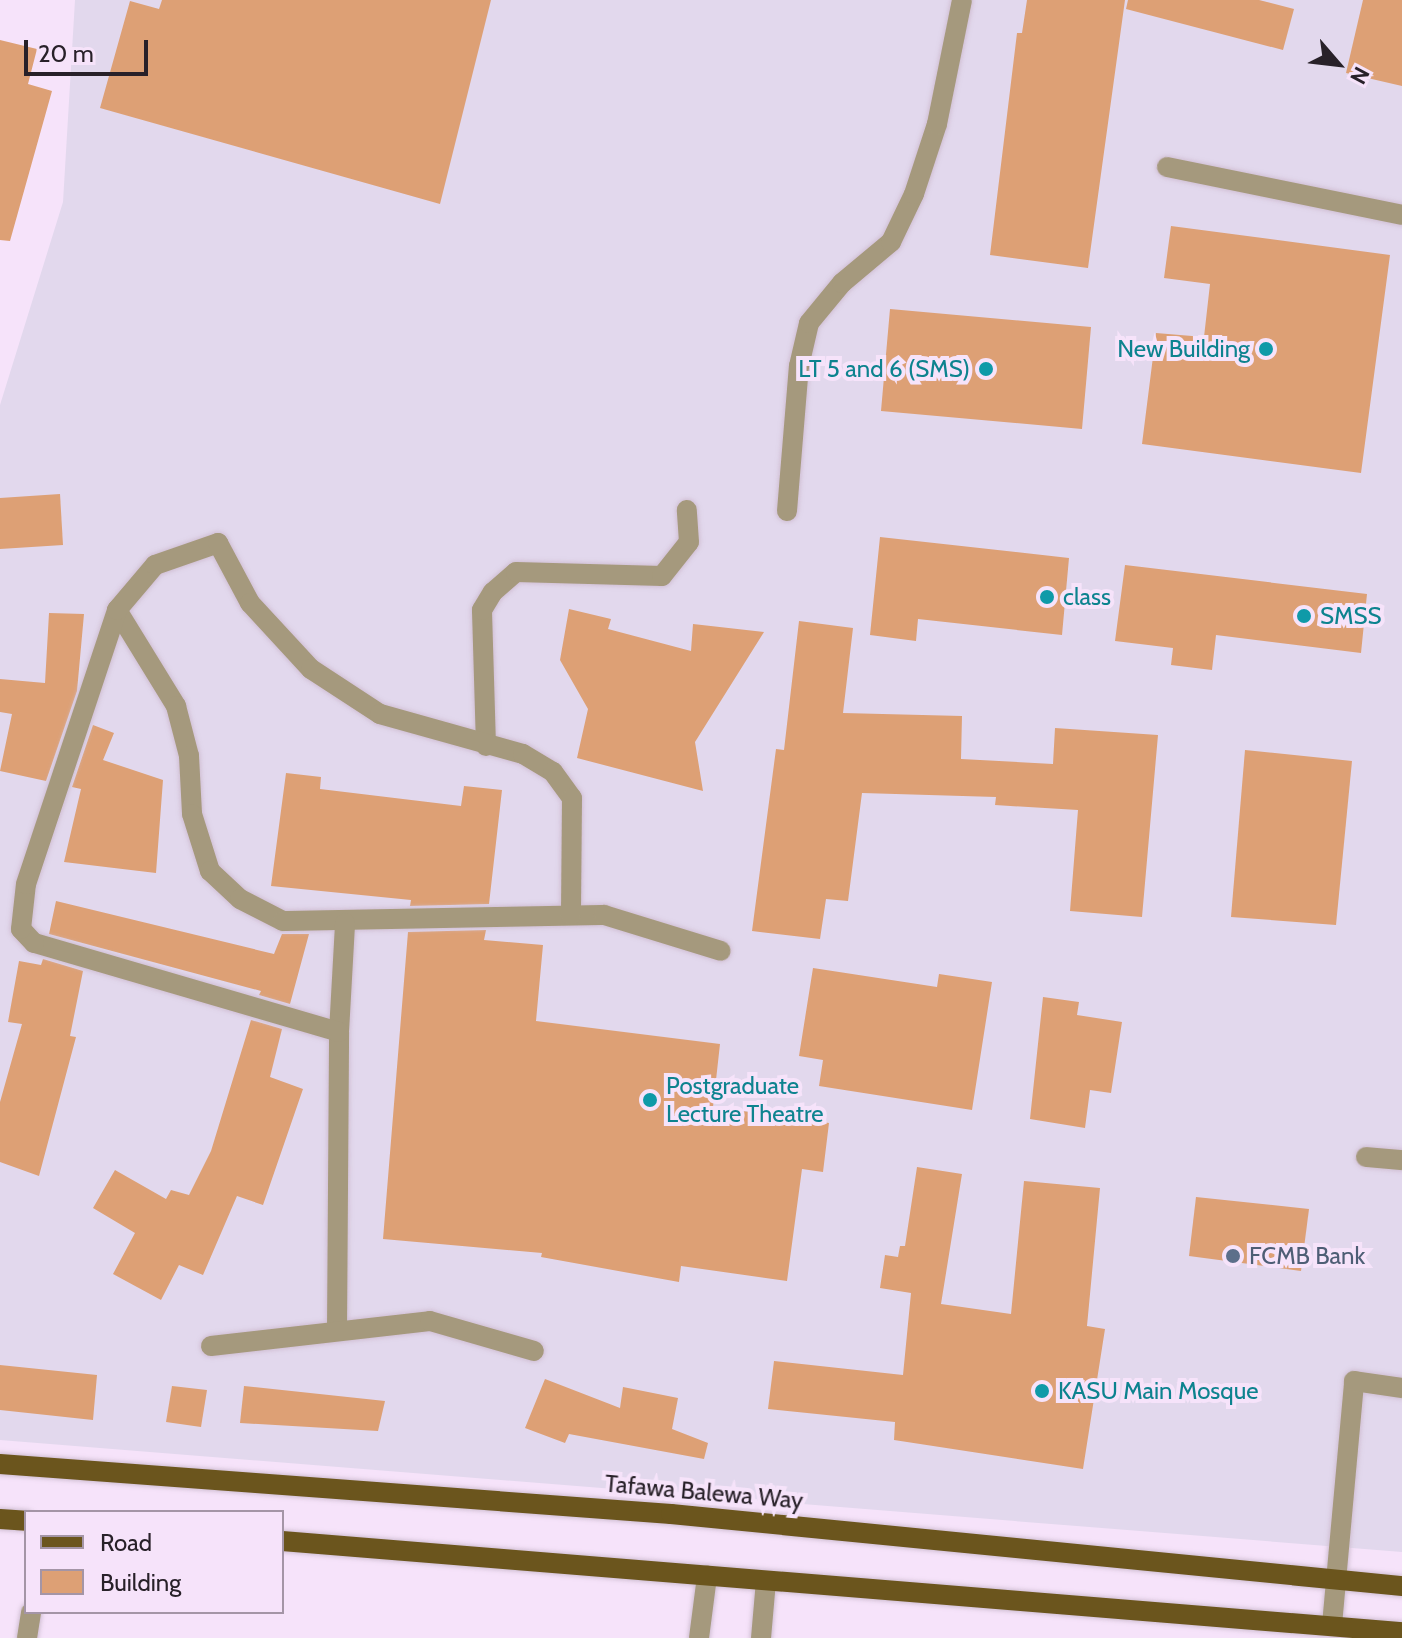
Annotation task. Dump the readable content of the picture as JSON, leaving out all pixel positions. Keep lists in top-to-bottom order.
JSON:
{
  "streets": {
    "main road": ["Tafawa Balewa Way"]
  },
  "places": [
    "New Building",
    "LT 5 and 6 (SMS)",
    "class",
    "SMSS",
    "Postgraduate Lecture Theatre",
    "FCMB Bank",
    "KASU Main Mosque"
  ],
  "legend": ["Road", "Building"],
  "scale_bar": "20 m",
  "north": "bottom right"
}
